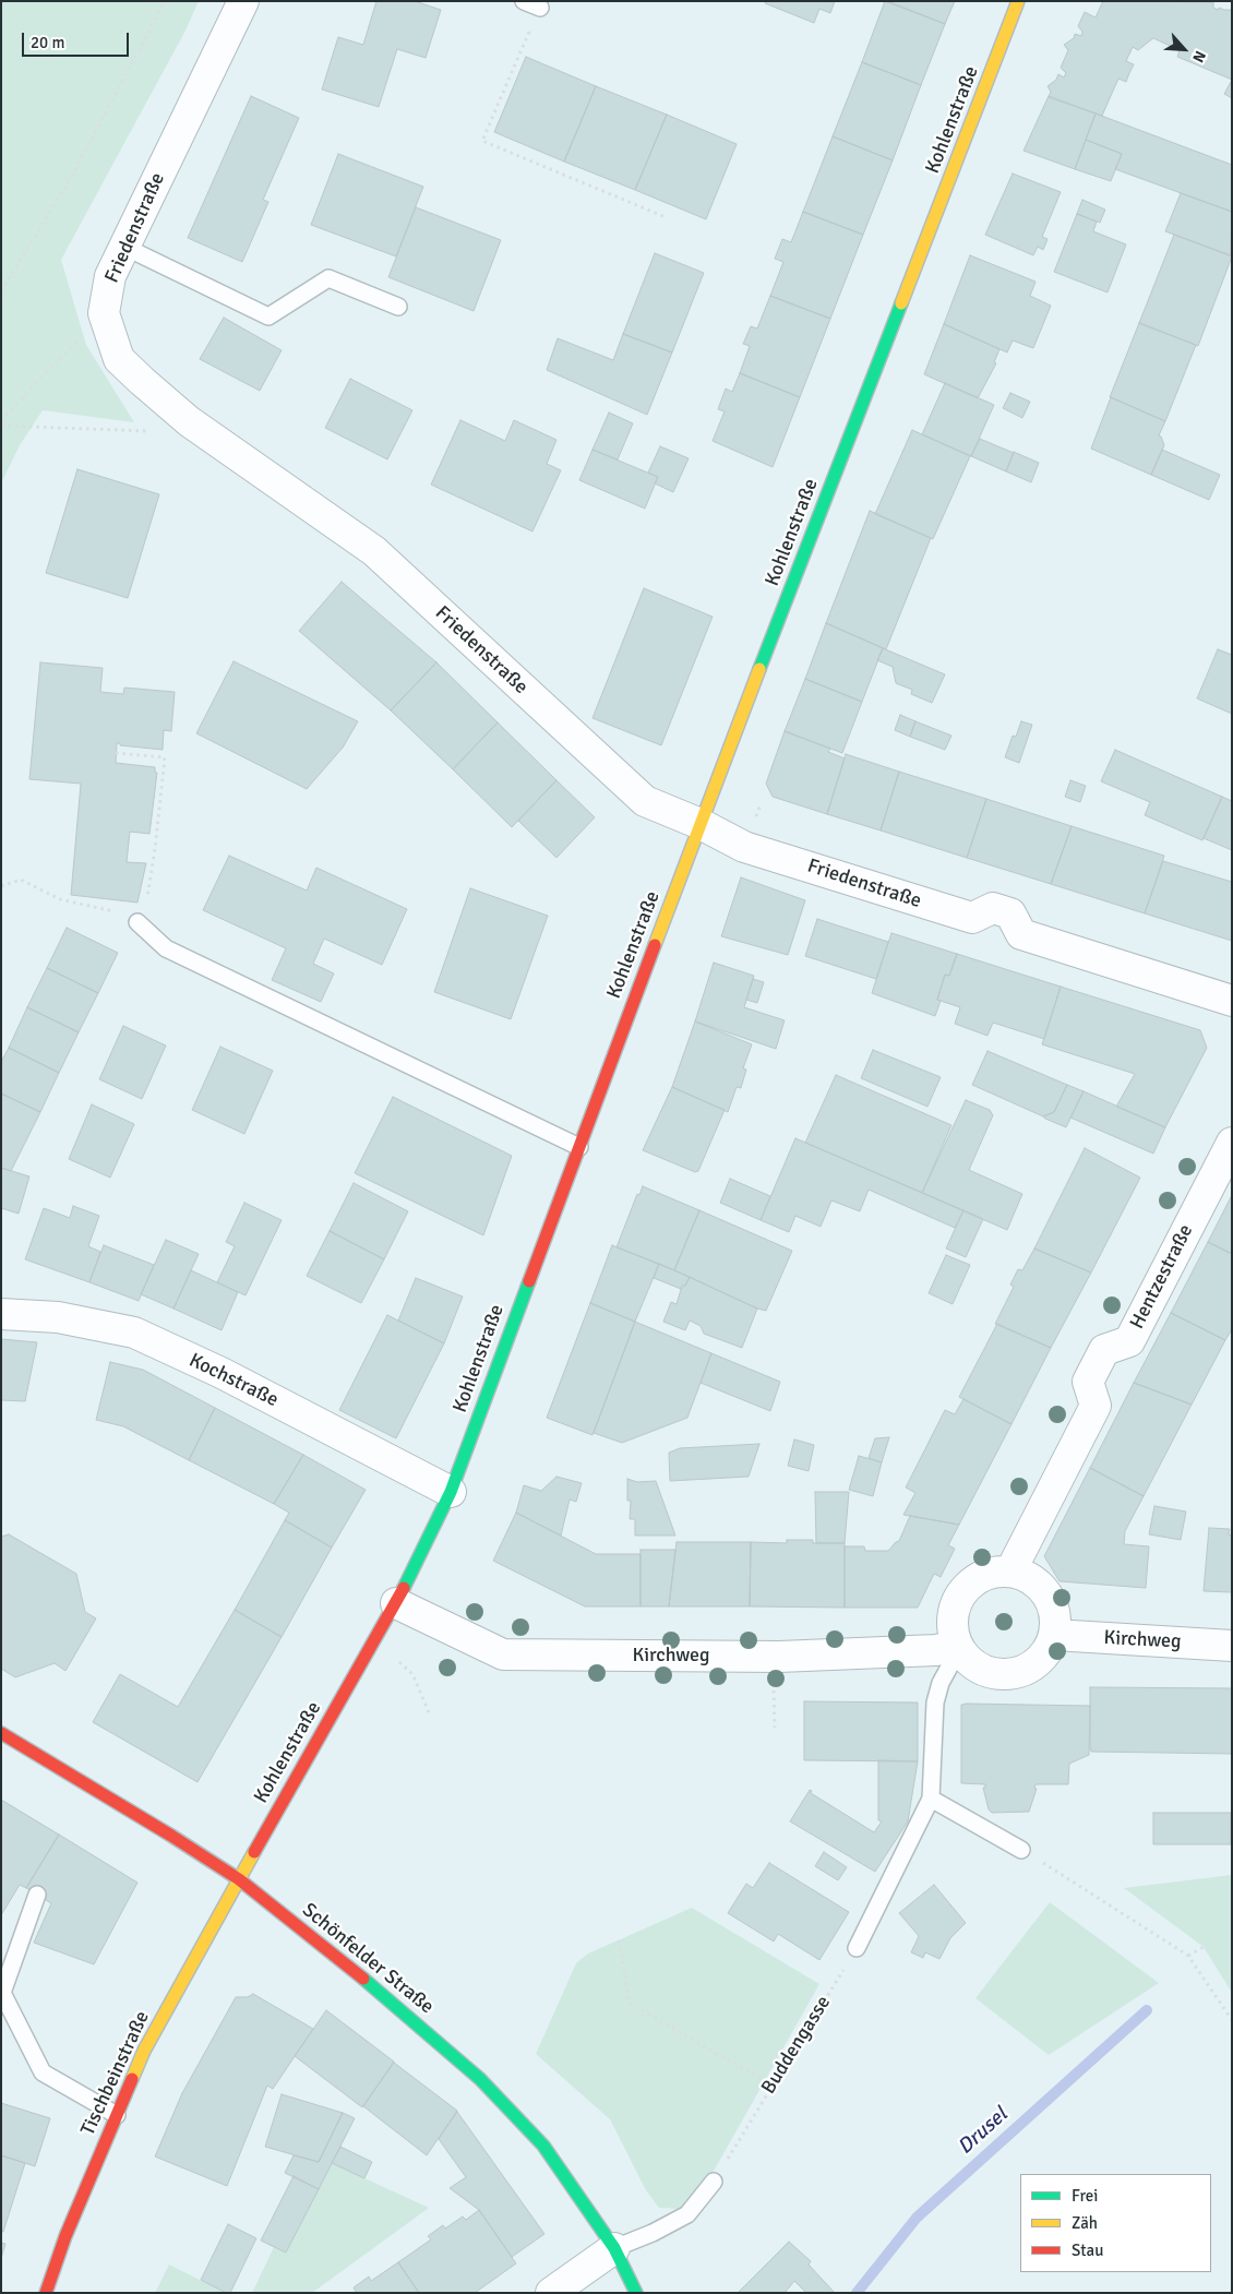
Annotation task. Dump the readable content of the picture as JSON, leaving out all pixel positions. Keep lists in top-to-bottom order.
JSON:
{
  "streets": {
    "main road": ["Kohlenstraße", "Schönfelder Straße", "Tischbeinstraße"],
    "street": [
      "Friedenstraße",
      "Hentzestraße",
      "Kochstraße",
      "Kirchweg"
    ],
    "path": ["Buddengasse"]
  },
  "crossings": [
    ["Kohlenstraße", "Friedenstraße"],
    ["Kohlenstraße", "Kochstraße"],
    ["Kohlenstraße", "Kirchweg"],
    ["Kohlenstraße", "Schönfelder Straße"],
    ["Kohlenstraße", "Tischbeinstraße"],
    ["Hentzestraße", "Kirchweg"],
    ["Schönfelder Straße", "Tischbeinstraße"]
  ],
  "water": ["Drusel"],
  "legend": ["Frei", "Zäh", "Stau"],
  "scale_bar": "20 m",
  "north": "bottom right"
}
